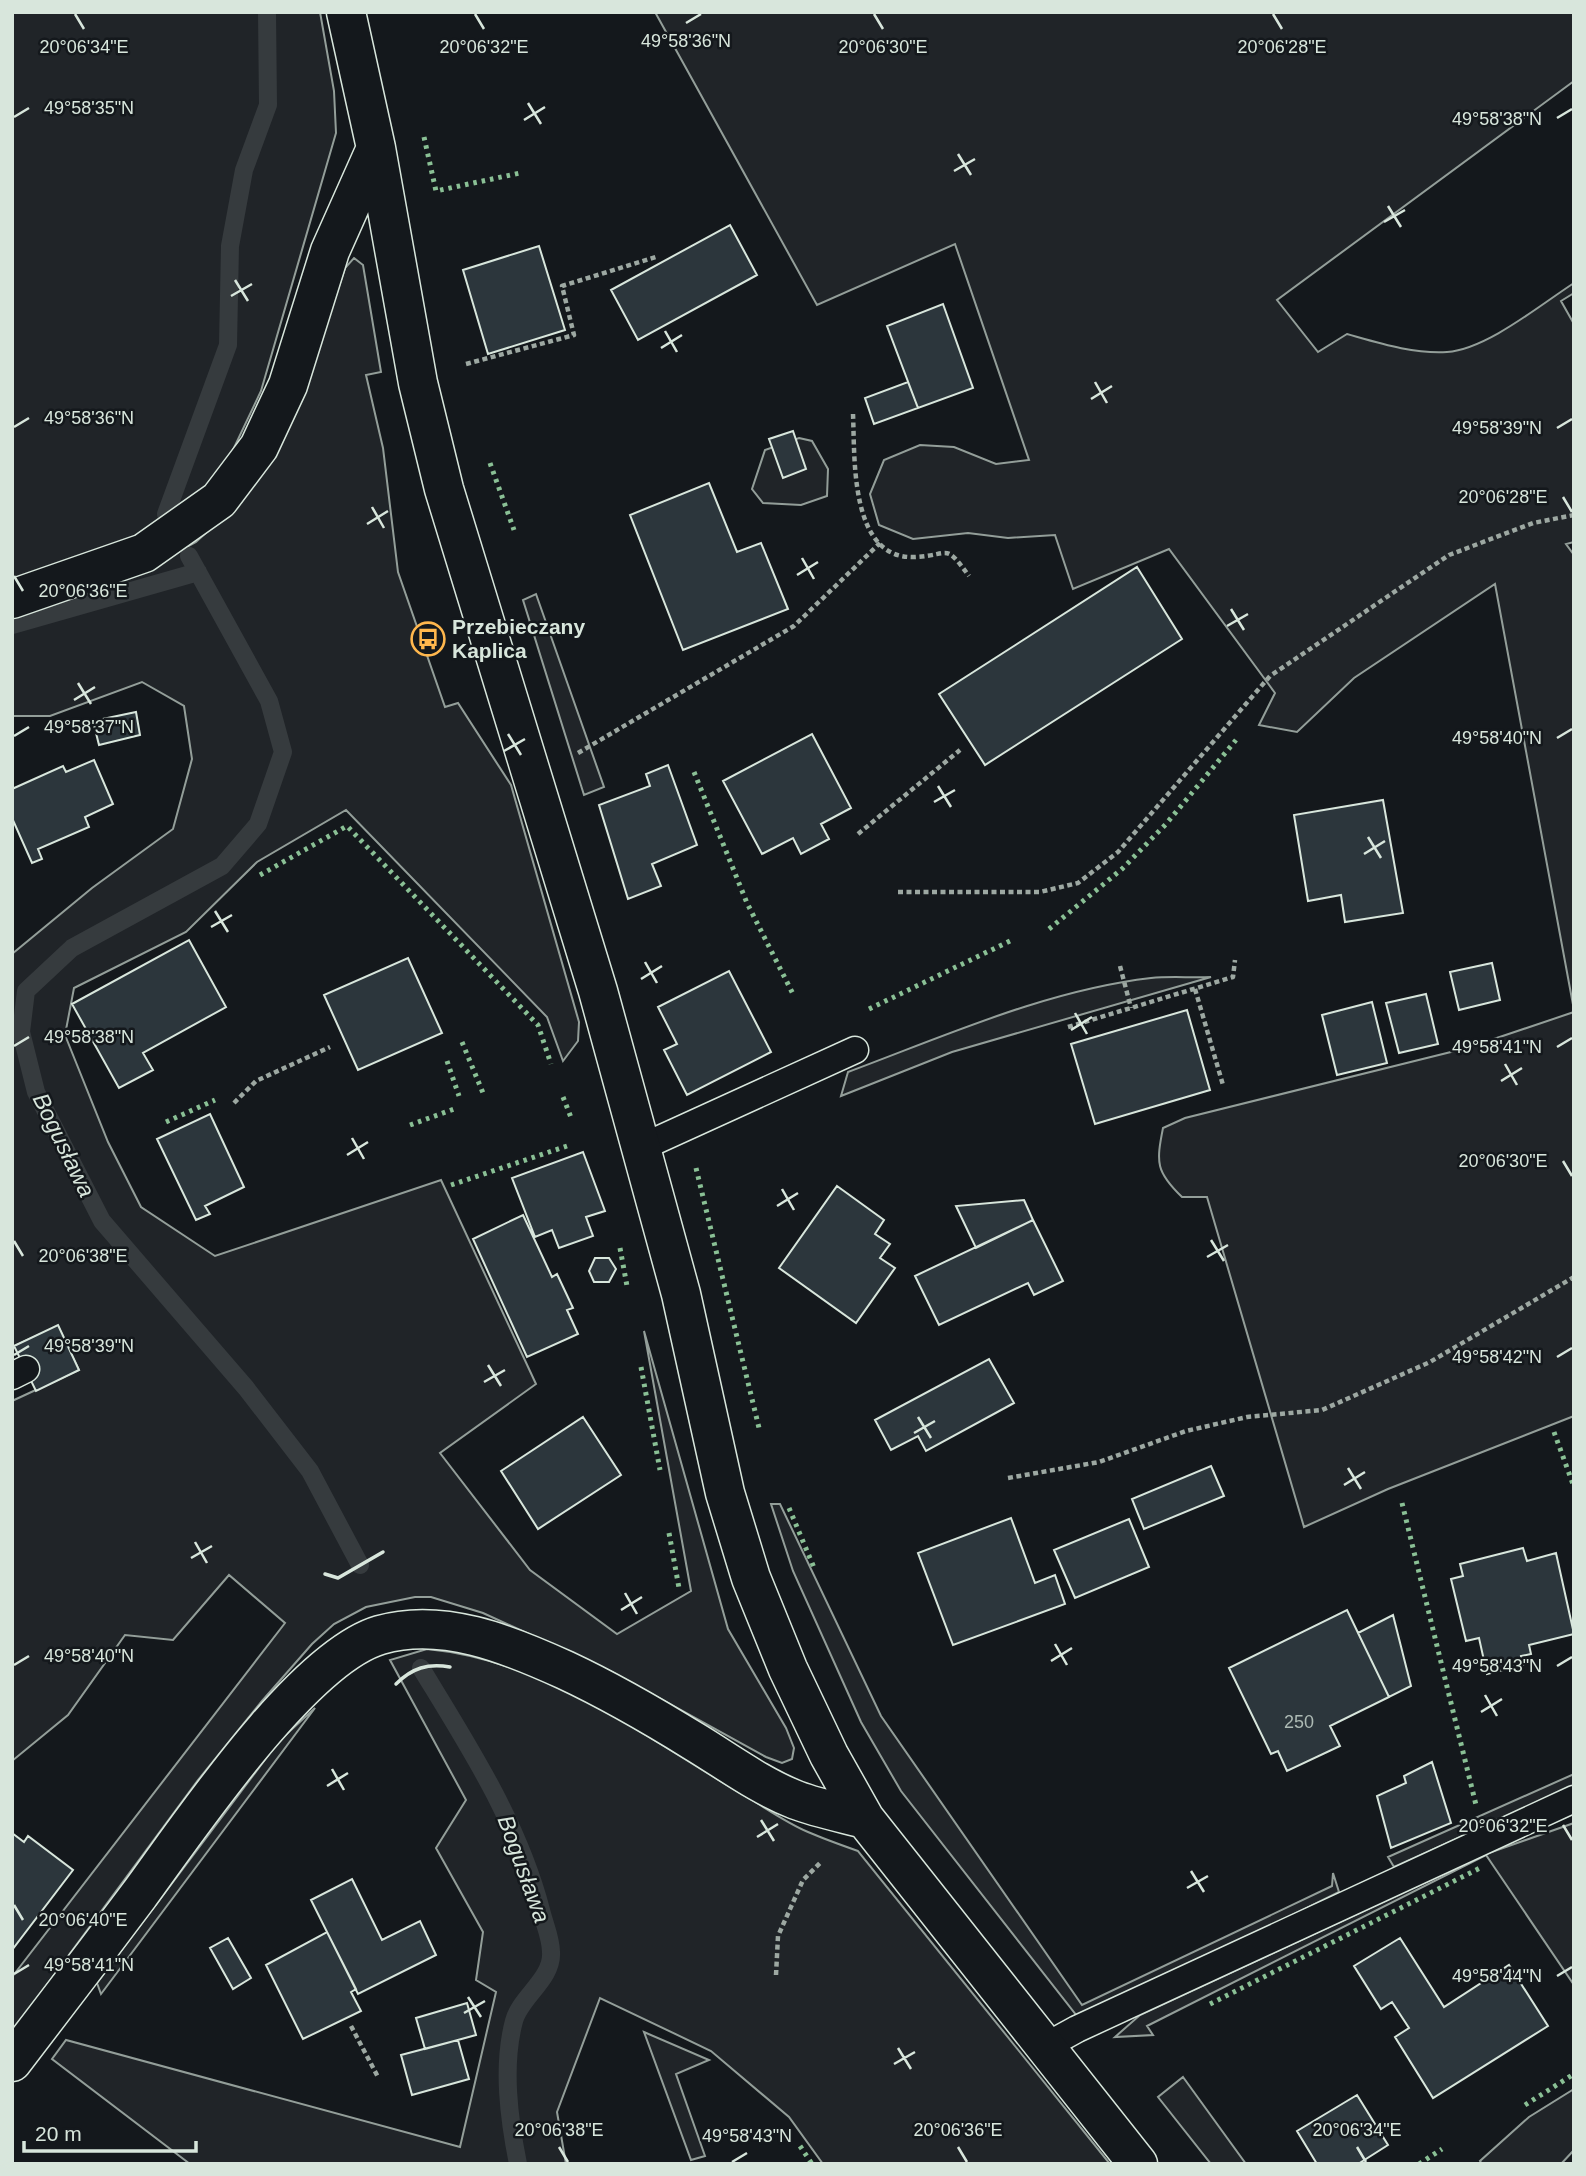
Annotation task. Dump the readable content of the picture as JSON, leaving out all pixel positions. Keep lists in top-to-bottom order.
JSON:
{
  "water": ["Bogusława"],
  "places": {
    "bus stop": ["Przebieczany Kaplica"]
  },
  "house_numbers": ["250"],
  "scale_bar": "20 m",
  "coordinates": [
    "49°58'36\"N",
    "20°06'34\"E",
    "20°06'32\"E",
    "20°06'30\"E",
    "20°06'28\"E",
    "49°58'35\"N",
    "49°58'38\"N",
    "49°58'39\"N",
    "20°06'36\"E",
    "49°58'37\"N",
    "49°58'40\"N",
    "49°58'41\"N",
    "20°06'38\"E",
    "49°58'42\"N",
    "49°58'43\"N",
    "20°06'40\"E",
    "49°58'44\"N"
  ]
}
